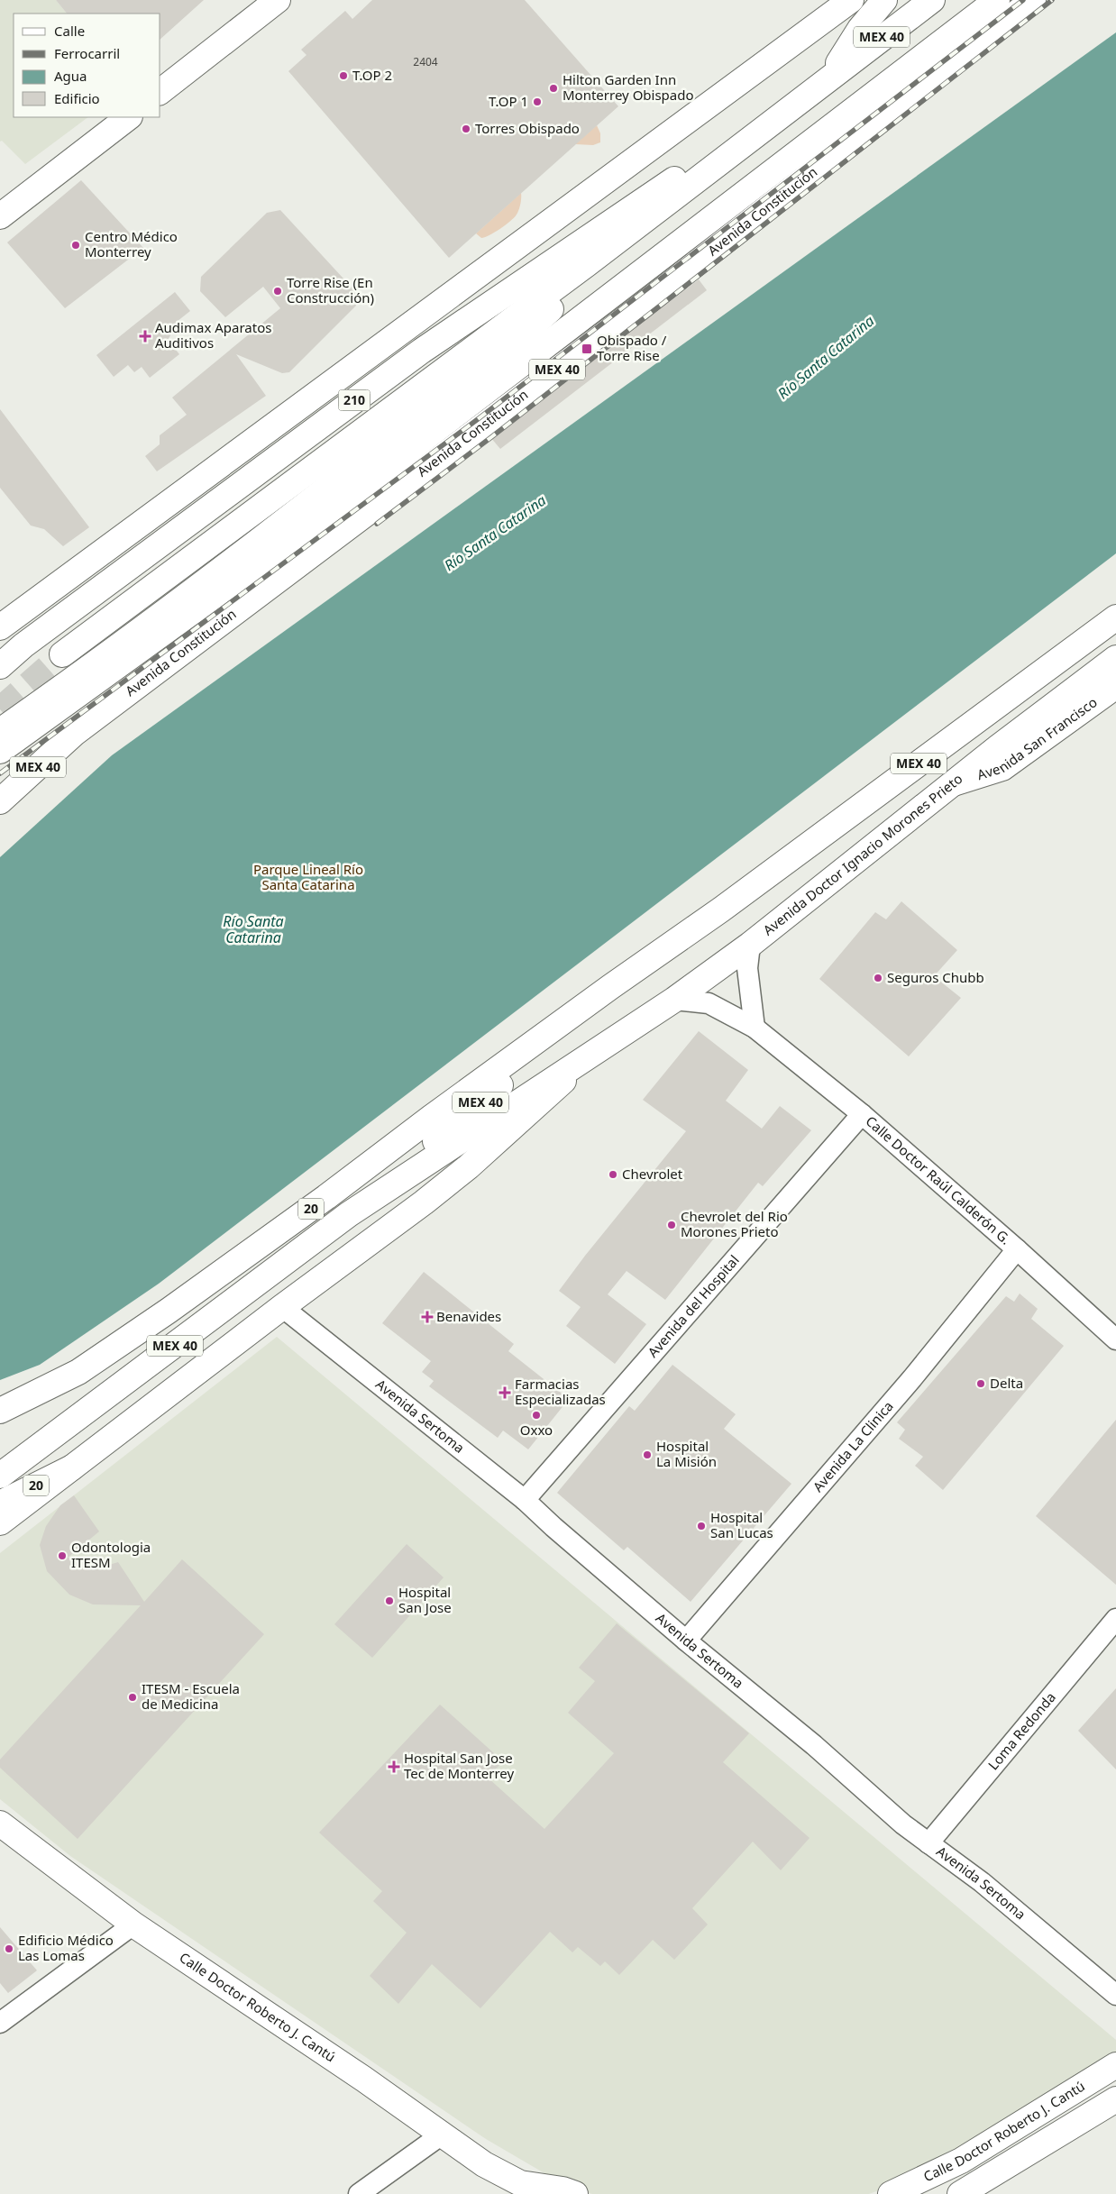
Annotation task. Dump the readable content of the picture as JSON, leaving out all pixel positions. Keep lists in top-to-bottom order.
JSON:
{
  "streets": {
    "main road": [
      "MEX 40",
      "Avenida Constitución",
      "210",
      "Avenida San Francisco",
      "Avenida Doctor Ignacio Morones Prieto",
      "20",
      "Calle Doctor Roberto J. Cantú"
    ],
    "street": [
      "Calle Doctor Raúl Calderón G.",
      "Avenida del Hospital",
      "Avenida Sertoma",
      "Avenida La Clinica",
      "Loma Redonda"
    ]
  },
  "crossings": [
    ["MEX 40", "210"],
    ["MEX 40", "20"],
    ["Avenida San Francisco", "Avenida Doctor Ignacio Morones Prieto"],
    ["Avenida Doctor Ignacio Morones Prieto", "Calle Doctor Raúl Calderón G."],
    ["Avenida Doctor Ignacio Morones Prieto", "20"],
    ["Calle Doctor Raúl Calderón G.", "Avenida del Hospital"],
    ["Calle Doctor Raúl Calderón G.", "Avenida La Clinica"],
    ["20", "Avenida Sertoma"],
    ["Avenida del Hospital", "Avenida Sertoma"],
    ["Avenida Sertoma", "Avenida La Clinica"],
    ["Avenida Sertoma", "Loma Redonda"]
  ],
  "water": ["Río Santa Catarina"],
  "parks": ["Parque Lineal Río Santa Catarina"],
  "places": {
    "other": [
      "T.OP 2",
      "Hilton Garden Inn Monterrey Obispado",
      "T.OP 1",
      "Torres Obispado",
      "Centro Médico Monterrey",
      "Torre Rise (En Construcción)",
      "Seguros Chubb",
      "Chevrolet",
      "Chevrolet del Rio Morones Prieto",
      "Delta",
      "Oxxo",
      "Hospital La Misión",
      "Hospital San Lucas",
      "Odontologia ITESM",
      "Hospital San Jose",
      "ITESM - Escuela de Medicina",
      "Edificio Médico Las Lomas"
    ],
    "health": [
      "Audimax Aparatos Auditivos",
      "Benavides",
      "Farmacias Especializadas",
      "Hospital San Jose Tec de Monterrey"
    ],
    "transit": ["Obispado / Torre Rise"]
  },
  "house_numbers": ["2404"],
  "legend": [
    "Calle",
    "Ferrocarril",
    "Agua",
    "Edificio"
  ]
}
